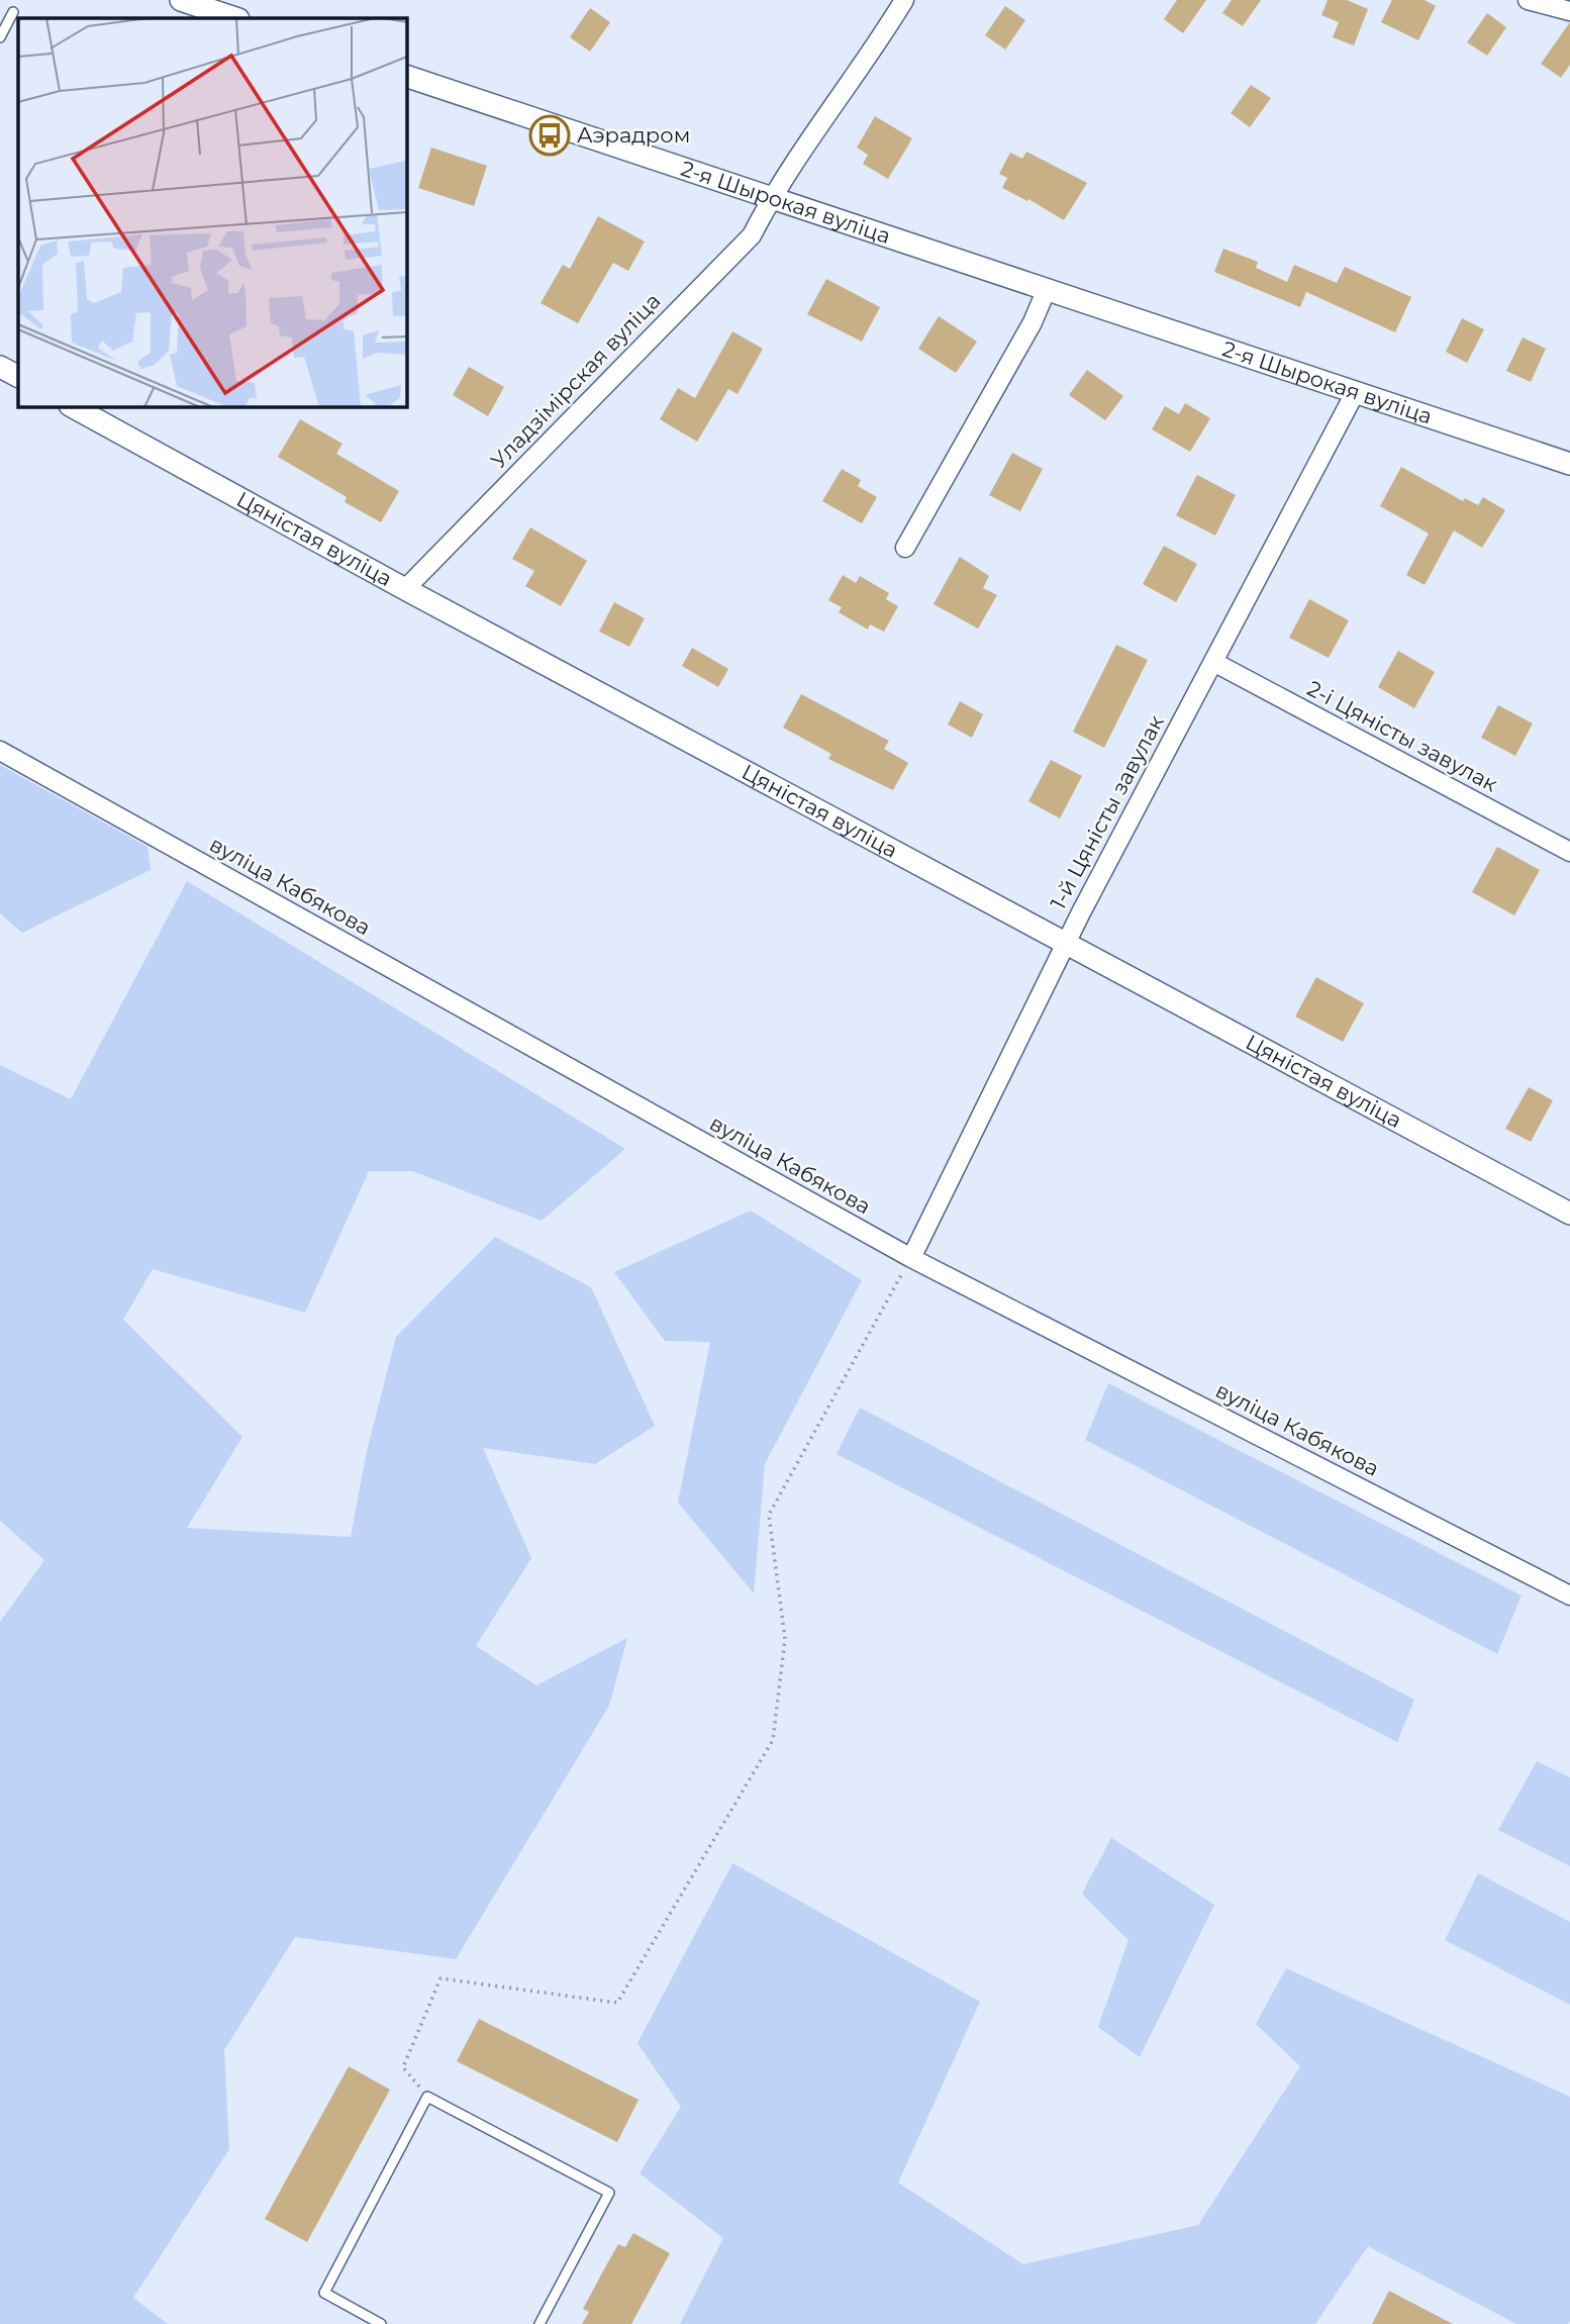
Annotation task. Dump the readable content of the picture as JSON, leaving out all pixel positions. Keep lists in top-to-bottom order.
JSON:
{
  "streets": {
    "street": [
      "2-я Шырокая вуліца",
      "Уладзімірская вуліца",
      "Цяністая вуліца",
      "2-і Цяністы завулак",
      "1-й Цяністы завулак",
      "вуліца Кабякова"
    ]
  },
  "crossings": [
    ["2-я Шырокая вуліца", "Уладзімірская вуліца"],
    ["2-я Шырокая вуліца", "1-й Цяністы завулак"],
    ["Уладзімірская вуліца", "Цяністая вуліца"],
    ["Цяністая вуліца", "1-й Цяністы завулак"],
    ["2-і Цяністы завулак", "1-й Цяністы завулак"],
    ["1-й Цяністы завулак", "вуліца Кабякова"]
  ],
  "places": {
    "bus stop": ["Аэрадром"]
  }
}
